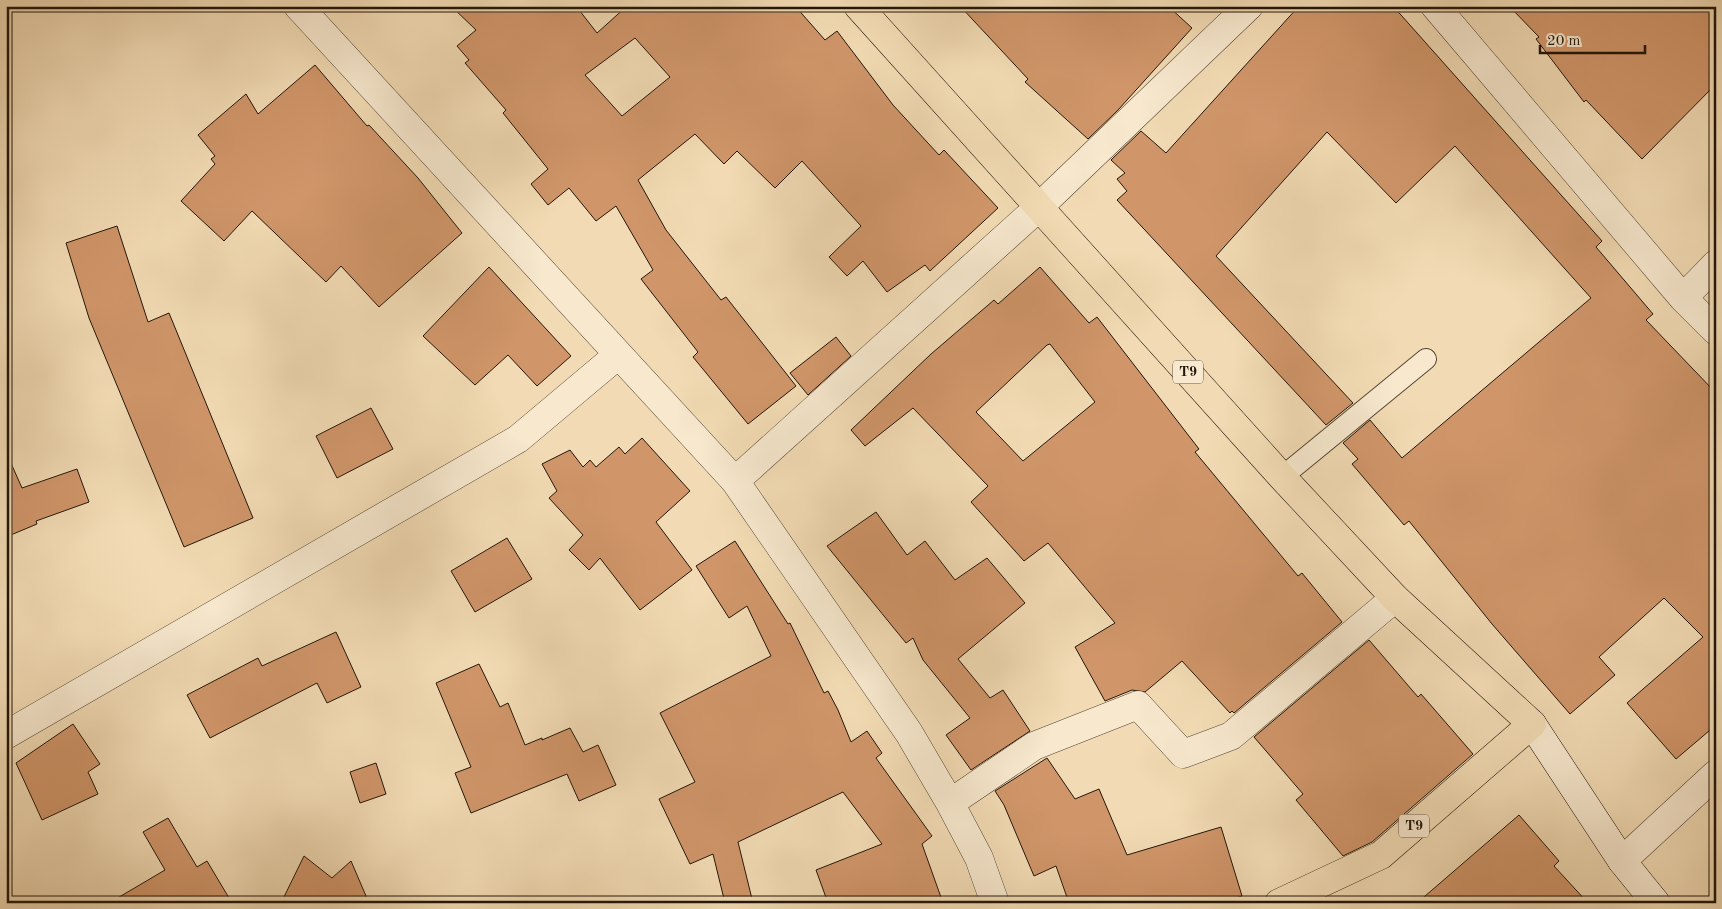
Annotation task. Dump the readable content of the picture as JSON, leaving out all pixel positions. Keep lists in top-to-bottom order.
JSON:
{
  "streets": {
    "highway": ["T9"]
  },
  "scale_bar": "20 m"
}
